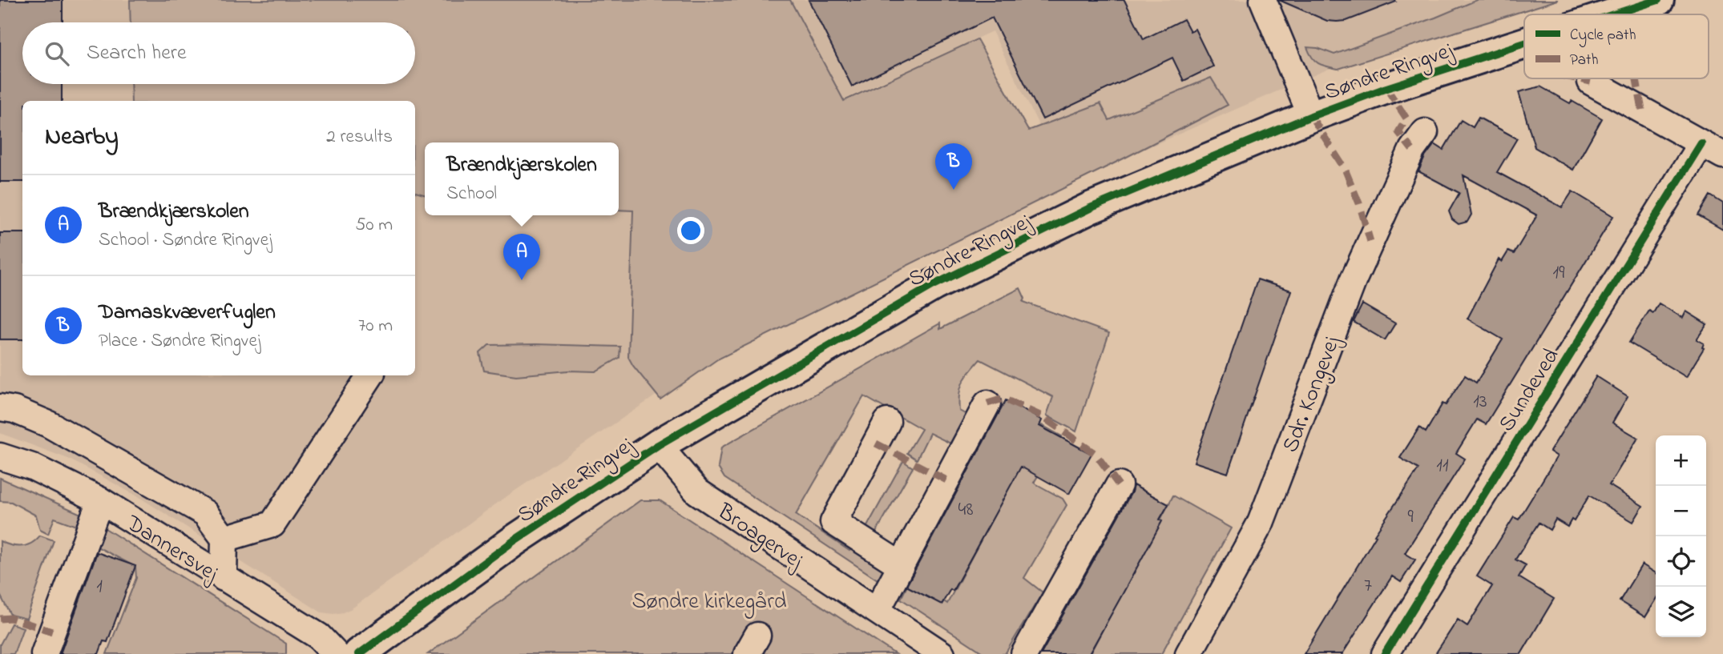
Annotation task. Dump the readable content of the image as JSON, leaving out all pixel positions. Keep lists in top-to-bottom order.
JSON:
{
  "streets": {
    "main road": ["Søndre Ringvej"],
    "street": [
      "Sundeved",
      "Sdr. Kongevej",
      "Broagervej",
      "Dannersvej"
    ]
  },
  "crossings": [
    ["Søndre Ringvej", "Broagervej"]
  ],
  "parks": ["Søndre kirkegård"],
  "house_numbers": [
    "19",
    "13",
    "11",
    "48",
    "9",
    "7",
    "1"
  ],
  "legend": ["Cycle path", "Path"],
  "page": {
    "search": "Search here",
    "heading": ["Nearby", "2 results"],
    "popup": ["Brændkjærskolen", "School"],
    "pins": ["B", "A"],
    "list": [
      {
        "mark": "A",
        "name": "Brændkjærskolen",
        "note": "School · Søndre Ringvej",
        "value": "50 m"
      },
      {
        "mark": "B",
        "name": "Damaskvæverfuglen",
        "note": "Place · Søndre Ringvej",
        "value": "70 m"
      }
    ],
    "map_buttons": ["+", "−"]
  }
}
